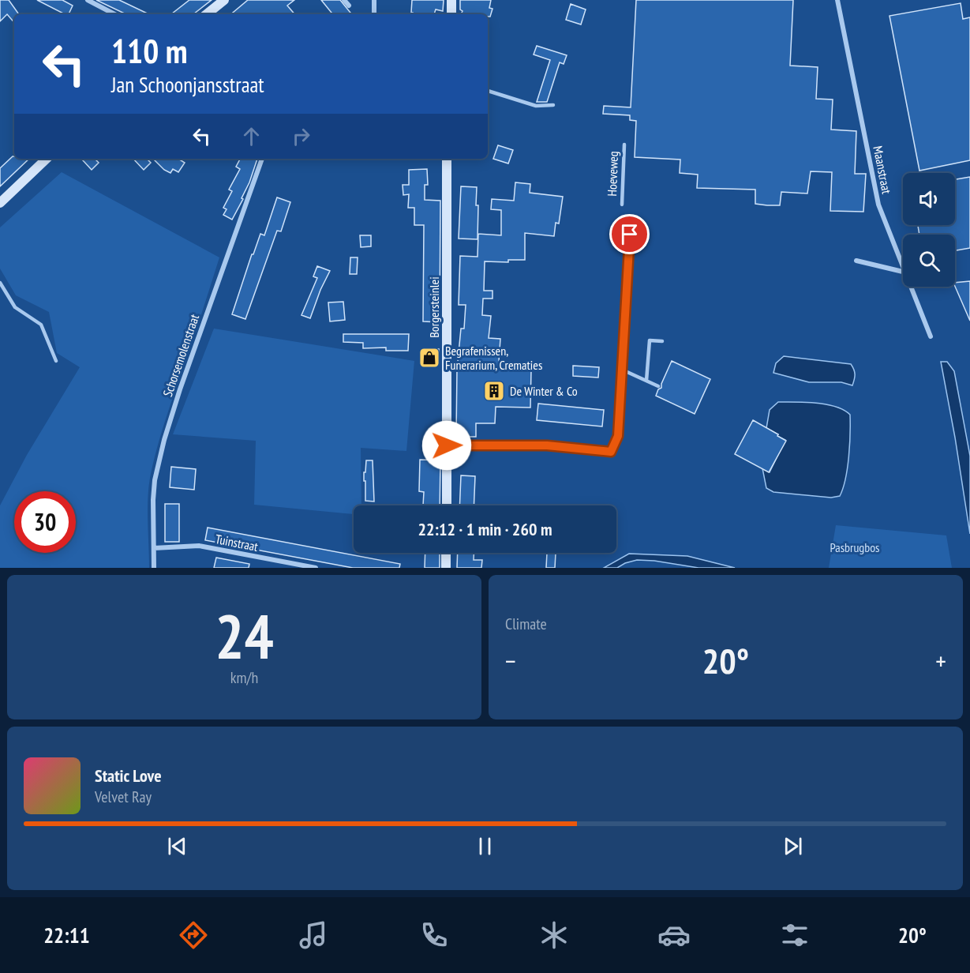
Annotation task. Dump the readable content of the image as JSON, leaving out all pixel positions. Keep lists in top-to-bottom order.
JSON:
{
  "streets": {
    "street": [
      "Maanstraat",
      "Borgersteinlei",
      "Schorsemolenstraat",
      "Tuinstraat"
    ],
    "lane": ["Hoeveweg"]
  },
  "crossings": [
    ["Schorsemolenstraat", "Tuinstraat"]
  ],
  "parks": ["Pasbrugbos"],
  "places": {
    "shop": ["Begrafenissen, Funerarium, Crematies"],
    "building": ["De Winter & Co"]
  },
  "page": {
    "turn": ["110 m", "Jan Schoonjansstraat"],
    "limit": "30",
    "trip": "22:12 · 1 min · 260 m",
    "tile": [
      ["24", "km/h"],
      "Climate"
    ],
    "heat": ["−", "20°", "+"],
    "song": ["Static Love", "Velvet Ray"],
    "tabs": ["22:11", "20°"]
  }
}
